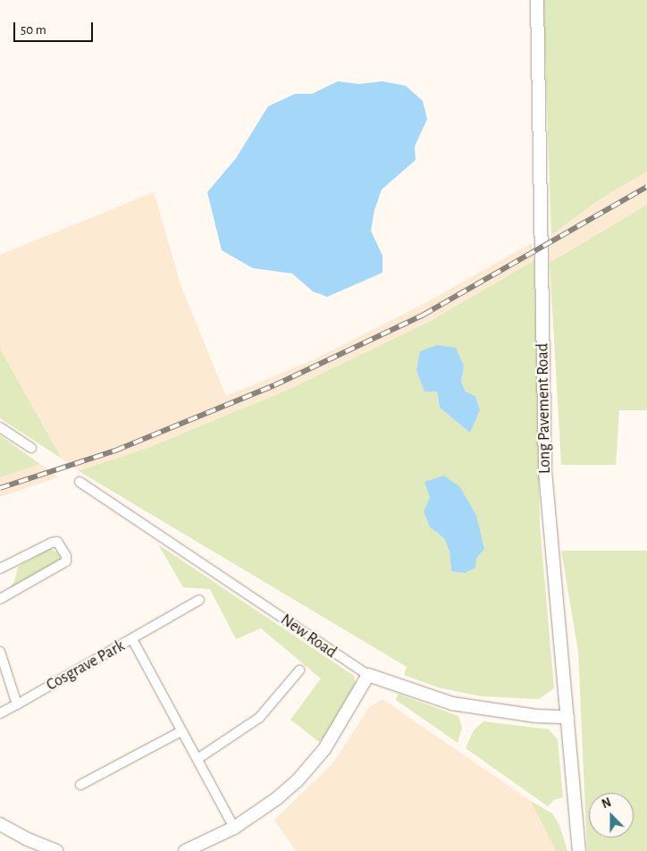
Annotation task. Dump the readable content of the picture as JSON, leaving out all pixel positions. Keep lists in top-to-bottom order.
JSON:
{
  "streets": {
    "main road": ["Long Pavement Road", "New Road"],
    "street": ["Cosgrave Park"]
  },
  "crossings": [
    ["Long Pavement Road", "New Road"]
  ],
  "scale_bar": "50 m",
  "north": "top"
}
